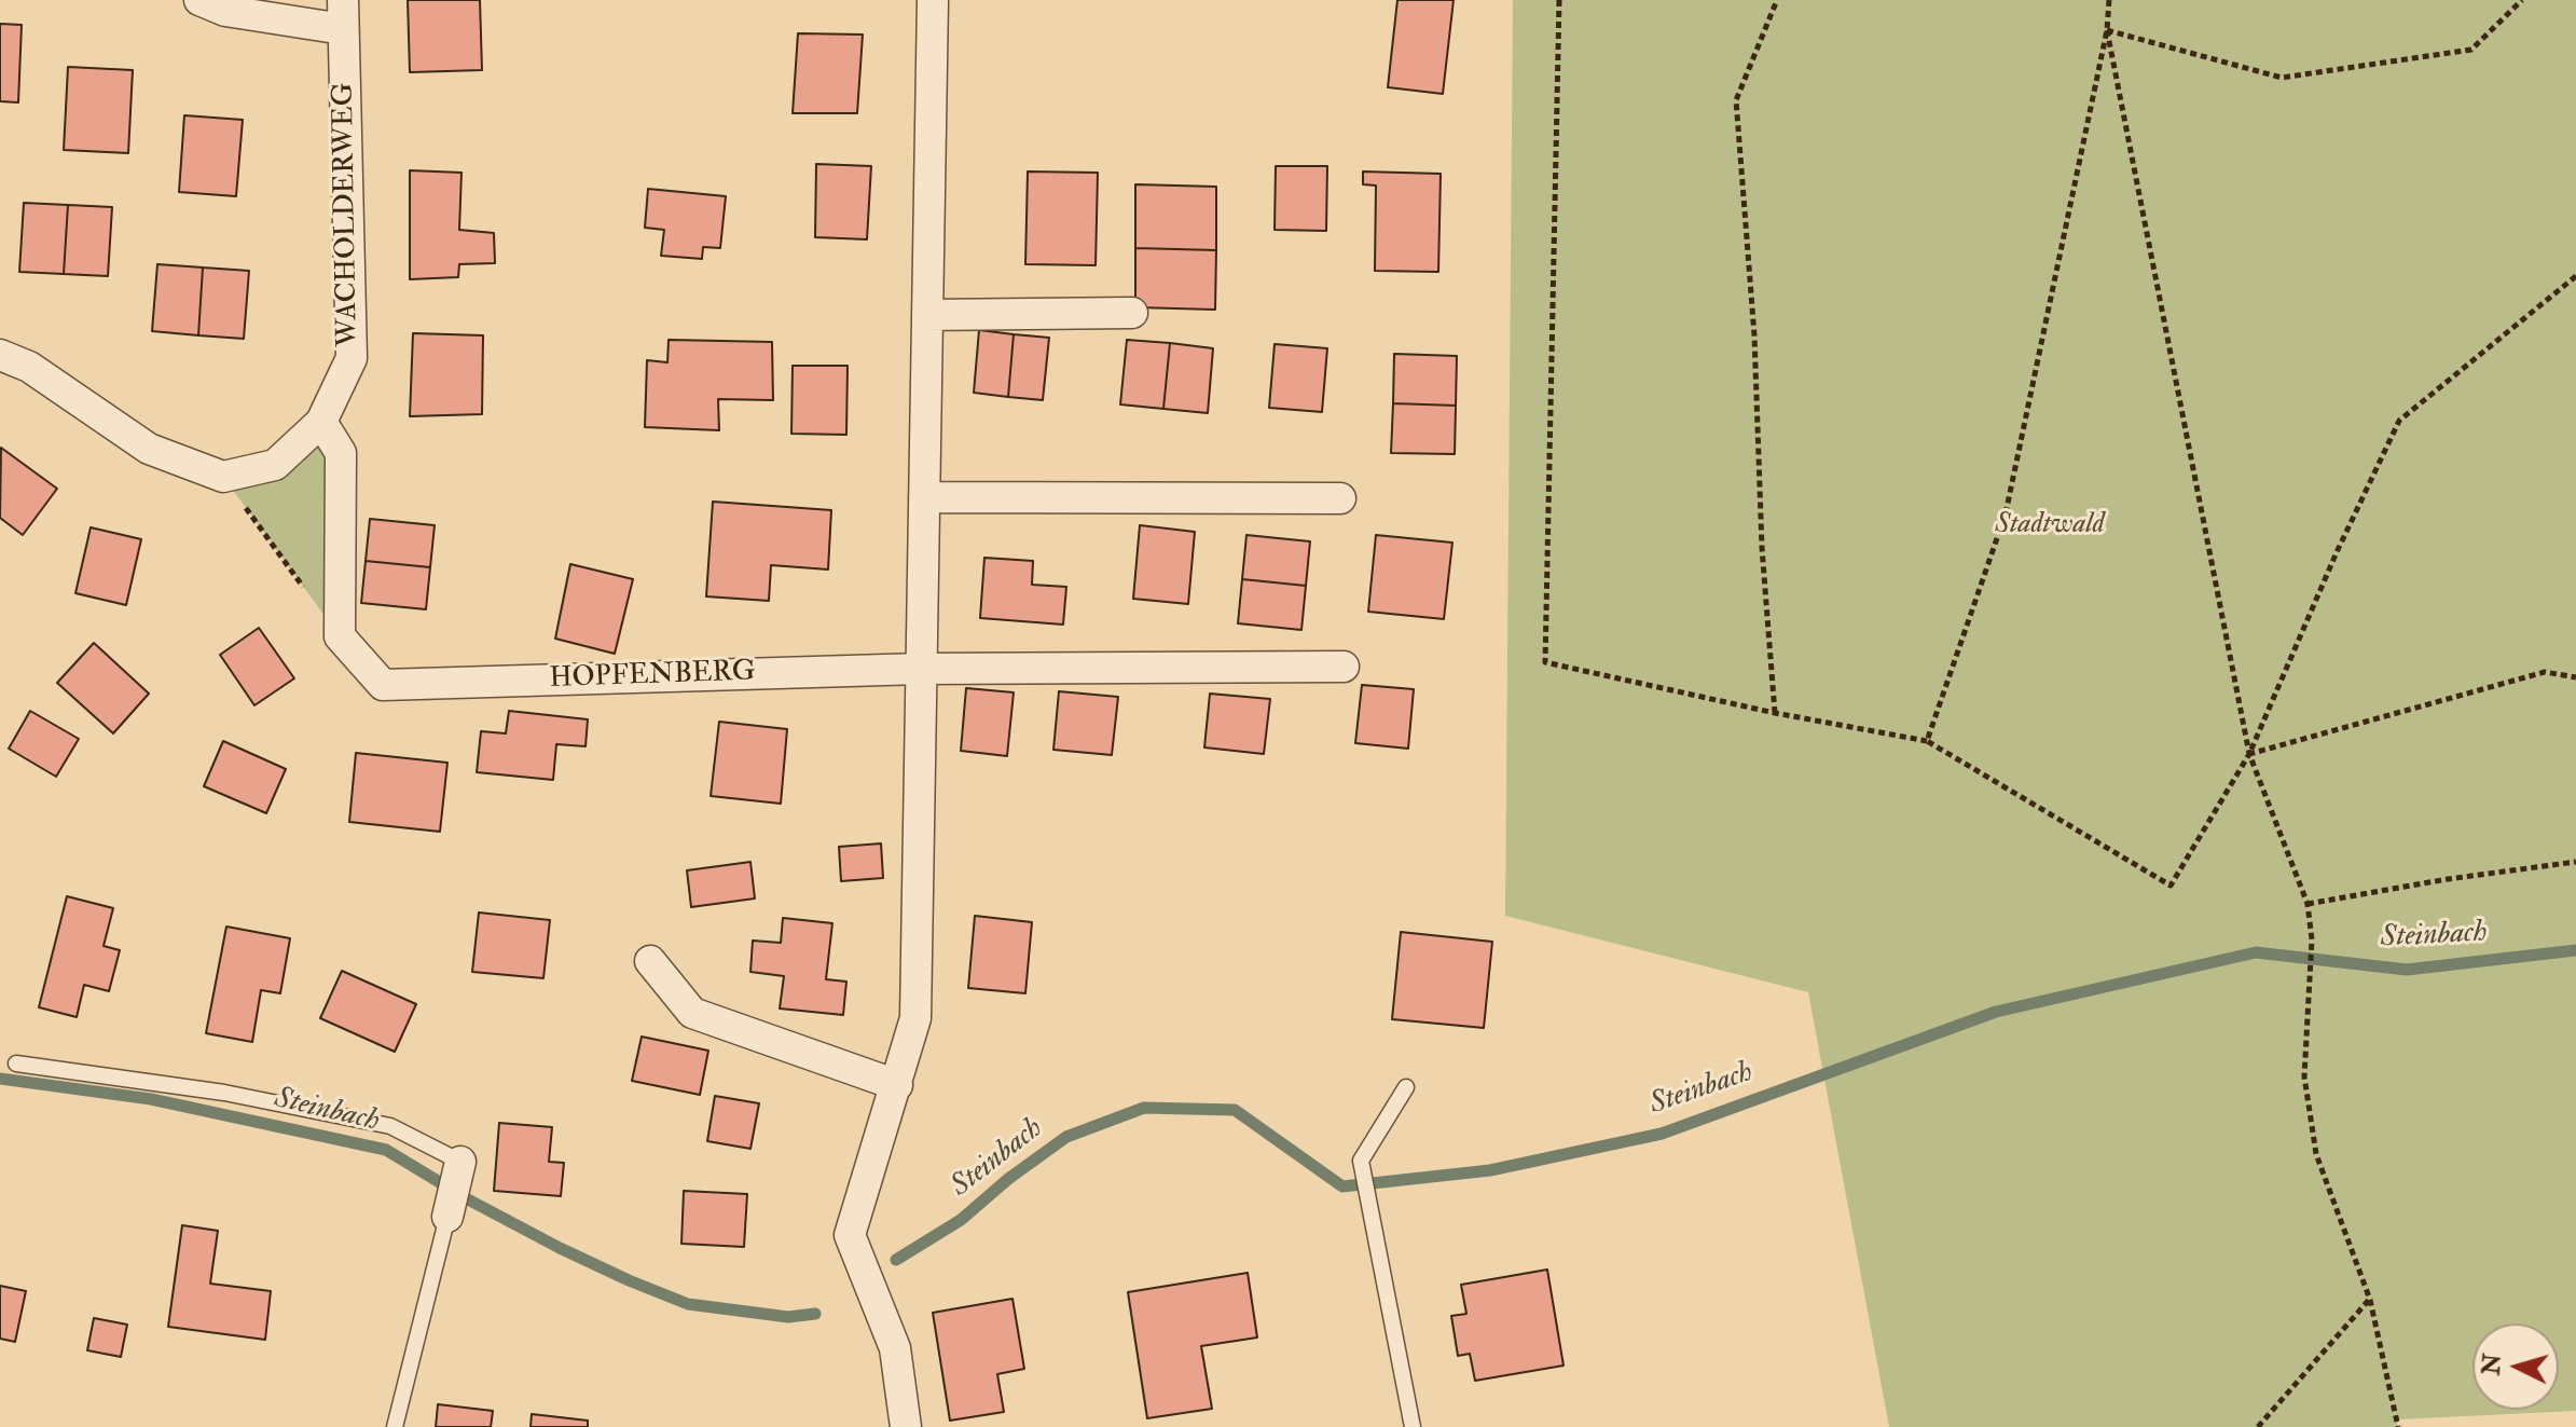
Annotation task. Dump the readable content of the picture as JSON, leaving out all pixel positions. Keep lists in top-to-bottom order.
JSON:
{
  "streets": {
    "street": ["WACHOLDERWEG", "HOPFENBERG"]
  },
  "water": ["Steinbach"],
  "parks": ["Stadtwald"],
  "north": "left"
}
